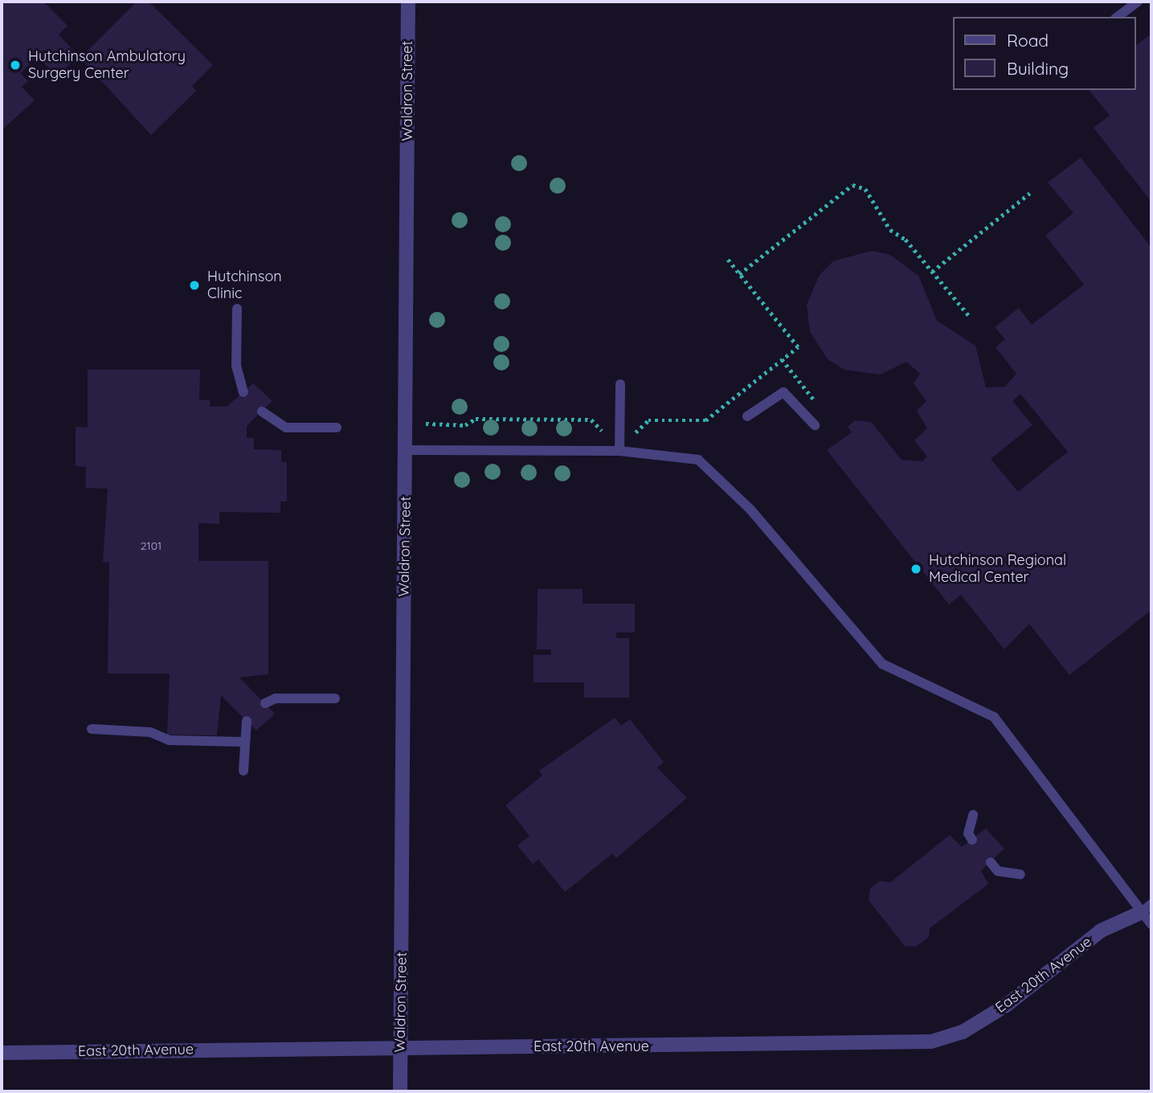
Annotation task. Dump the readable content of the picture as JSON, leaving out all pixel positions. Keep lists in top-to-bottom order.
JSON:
{
  "streets": {
    "street": ["Waldron Street", "East 20th Avenue"]
  },
  "crossings": [
    ["Waldron Street", "East 20th Avenue"]
  ],
  "places": ["Hutchinson Ambulatory Surgery Center", "Hutchinson Clinic", "Hutchinson Regional Medical Center"],
  "house_numbers": ["2101"],
  "legend": ["Road", "Building"]
}
